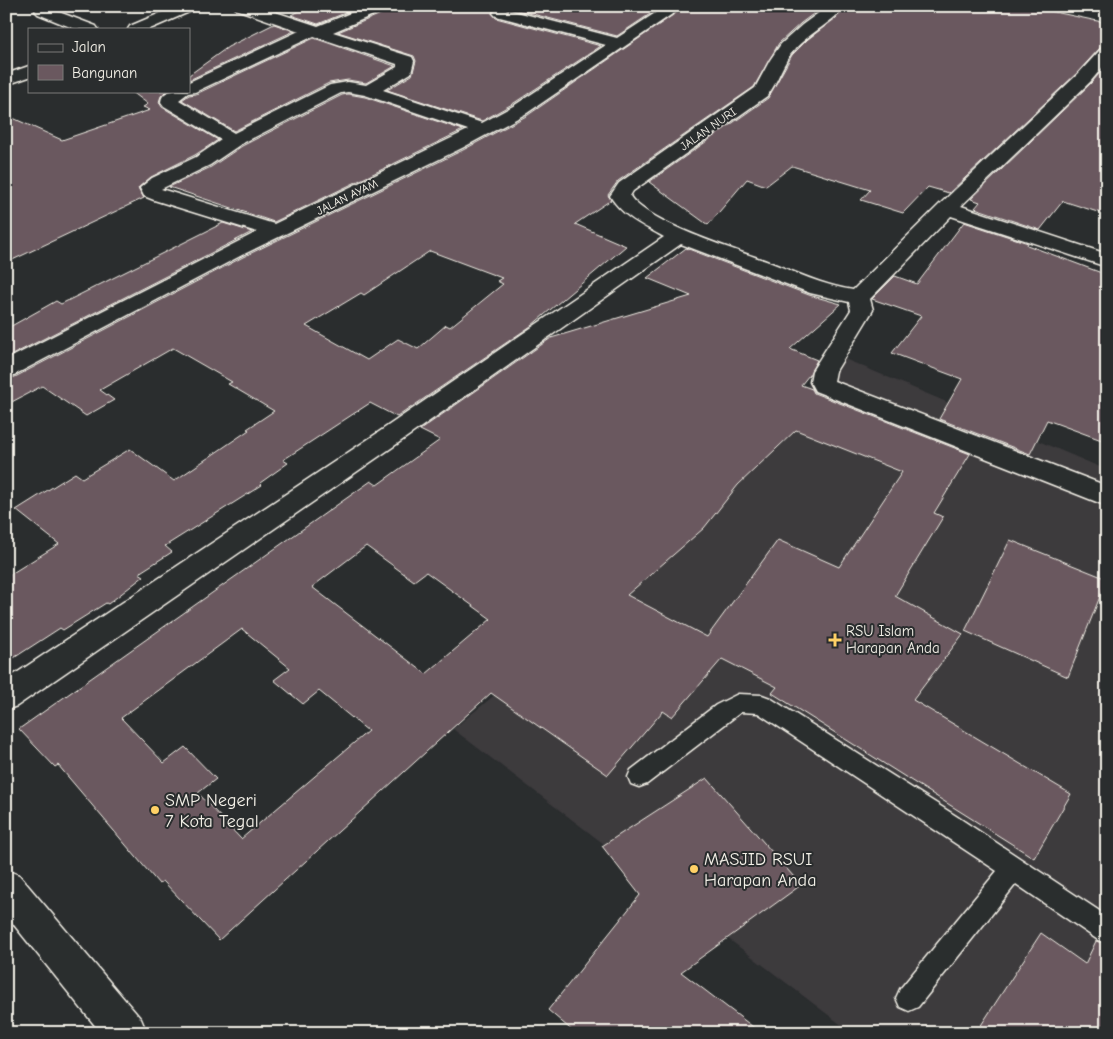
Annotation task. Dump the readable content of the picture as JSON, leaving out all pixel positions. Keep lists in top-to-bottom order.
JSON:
{
  "streets": {
    "street": ["JALAN NURI", "JALAN AYAM"]
  },
  "places": {
    "health": ["RSU Islam Harapan Anda"],
    "other": ["SMP Negeri 7 Kota Tegal", "MASJID RSUI Harapan Anda"]
  },
  "legend": ["Jalan", "Bangunan"]
}
